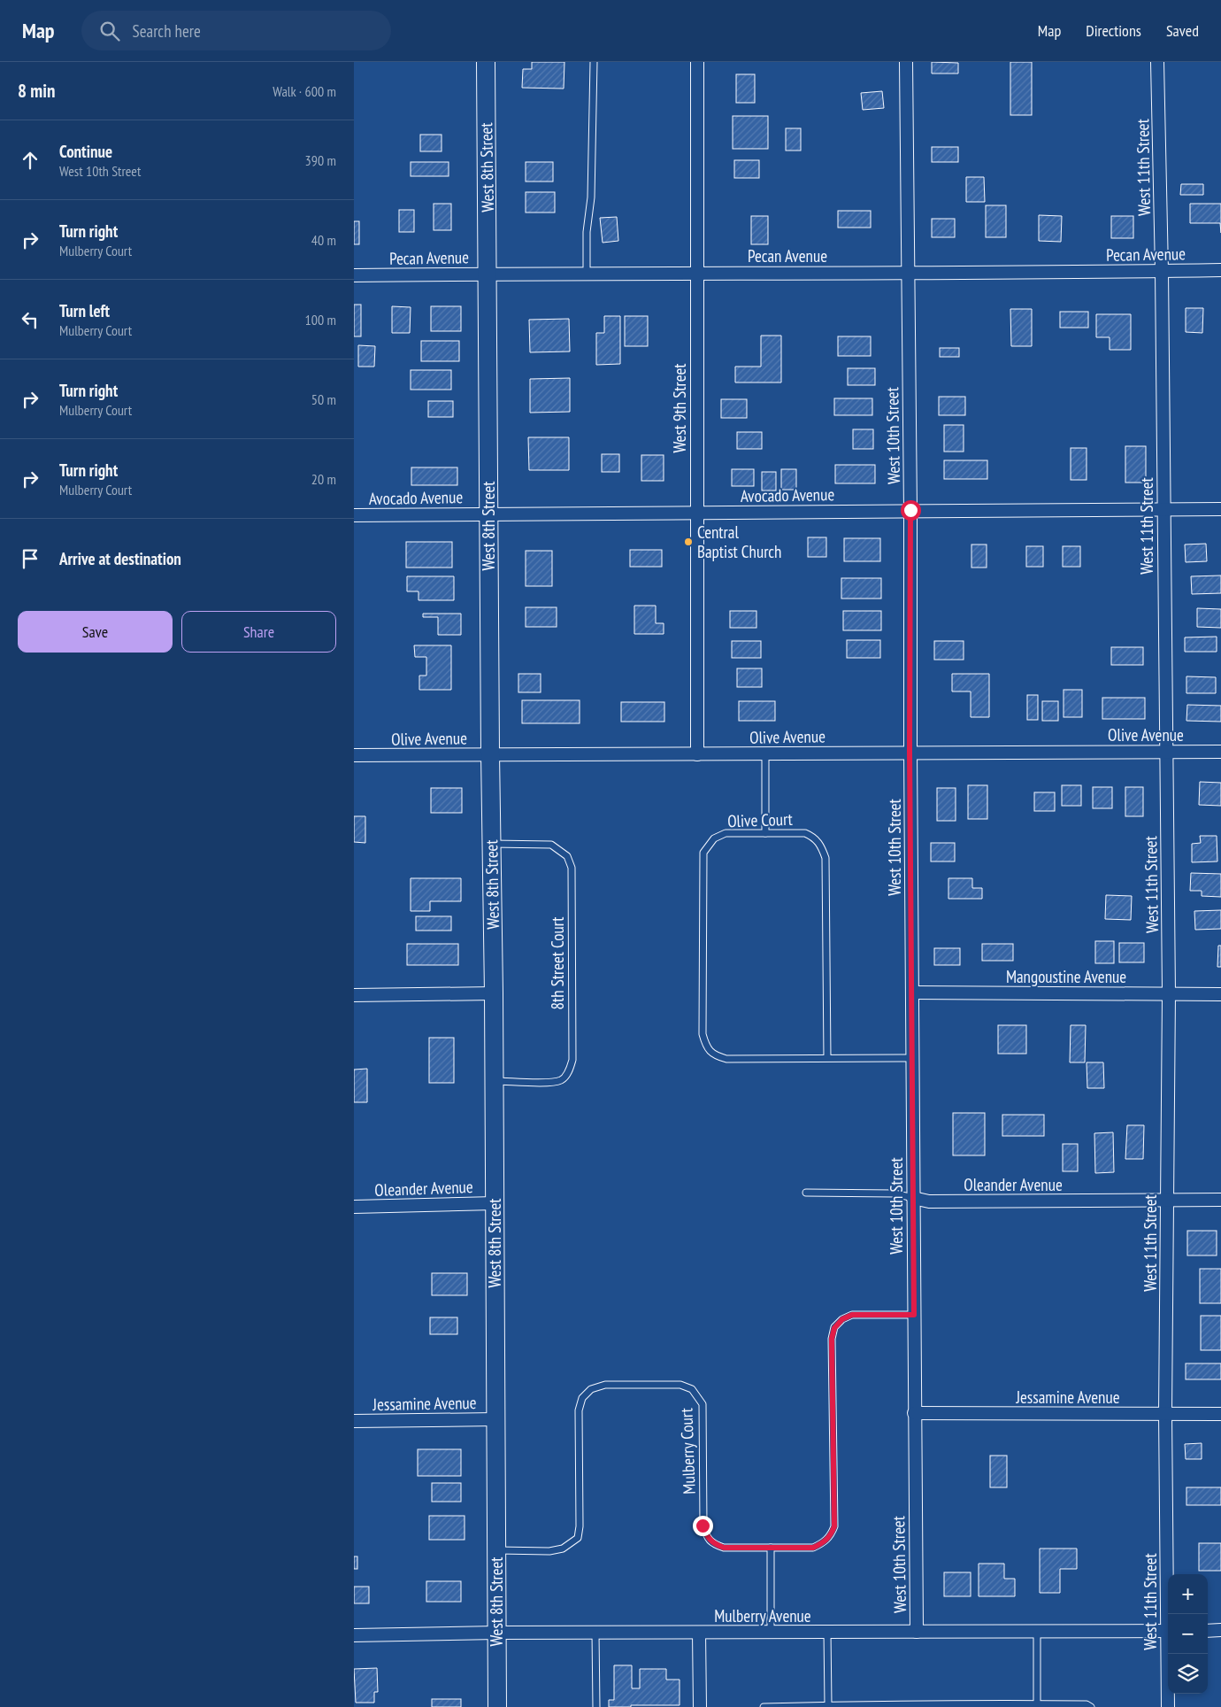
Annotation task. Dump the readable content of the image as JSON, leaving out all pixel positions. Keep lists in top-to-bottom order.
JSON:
{
  "streets": {
    "street": [
      "West 8th Street",
      "West 11th Street",
      "Pecan Avenue",
      "West 9th Street",
      "West 10th Street",
      "Avocado Avenue",
      "Olive Avenue",
      "Mangoustine Avenue",
      "Oleander Avenue",
      "Jessamine Avenue",
      "Mulberry Avenue"
    ],
    "lane": ["Olive Court", "8th Street Court", "Mulberry Court"]
  },
  "crossings": [
    ["West 8th Street", "Pecan Avenue"],
    ["West 8th Street", "Avocado Avenue"],
    ["West 8th Street", "Olive Avenue"],
    ["West 8th Street", "8th Street Court"],
    ["West 8th Street", "Oleander Avenue"],
    ["West 8th Street", "Jessamine Avenue"],
    ["West 8th Street", "Mulberry Court"],
    ["West 8th Street", "Mulberry Avenue"],
    ["West 11th Street", "Pecan Avenue"],
    ["West 11th Street", "Avocado Avenue"],
    ["West 11th Street", "Olive Avenue"],
    ["West 11th Street", "Mangoustine Avenue"],
    ["West 11th Street", "Oleander Avenue"],
    ["West 11th Street", "Jessamine Avenue"],
    ["Pecan Avenue", "West 9th Street"],
    ["Pecan Avenue", "West 10th Street"],
    ["West 9th Street", "Avocado Avenue"],
    ["West 9th Street", "Olive Avenue"],
    ["West 10th Street", "Avocado Avenue"],
    ["West 10th Street", "Olive Avenue"],
    ["West 10th Street", "Olive Court"],
    ["West 10th Street", "Mangoustine Avenue"],
    ["West 10th Street", "Oleander Avenue"],
    ["West 10th Street", "Jessamine Avenue"],
    ["West 10th Street", "Mulberry Court"],
    ["West 10th Street", "Mulberry Avenue"]
  ],
  "places": ["Central Baptist Church"],
  "page": {
    "header": "Map",
    "search": "Search here",
    "nav": ["Map", "Directions", "Saved"],
    "heading": ["8 min", "Walk · 600 m"],
    "list": [
      ["Continue", "West 10th Street", "390 m"],
      ["Turn right", "Mulberry Court", "40 m"],
      ["Turn left", "Mulberry Court", "100 m"],
      ["Turn right", "Mulberry Court", "50 m"],
      ["Turn right", "Mulberry Court", "20 m"],
      "Arrive at destination"
    ],
    "buttons": ["Save", "Share"],
    "map_buttons": ["+", "−"]
  }
}
